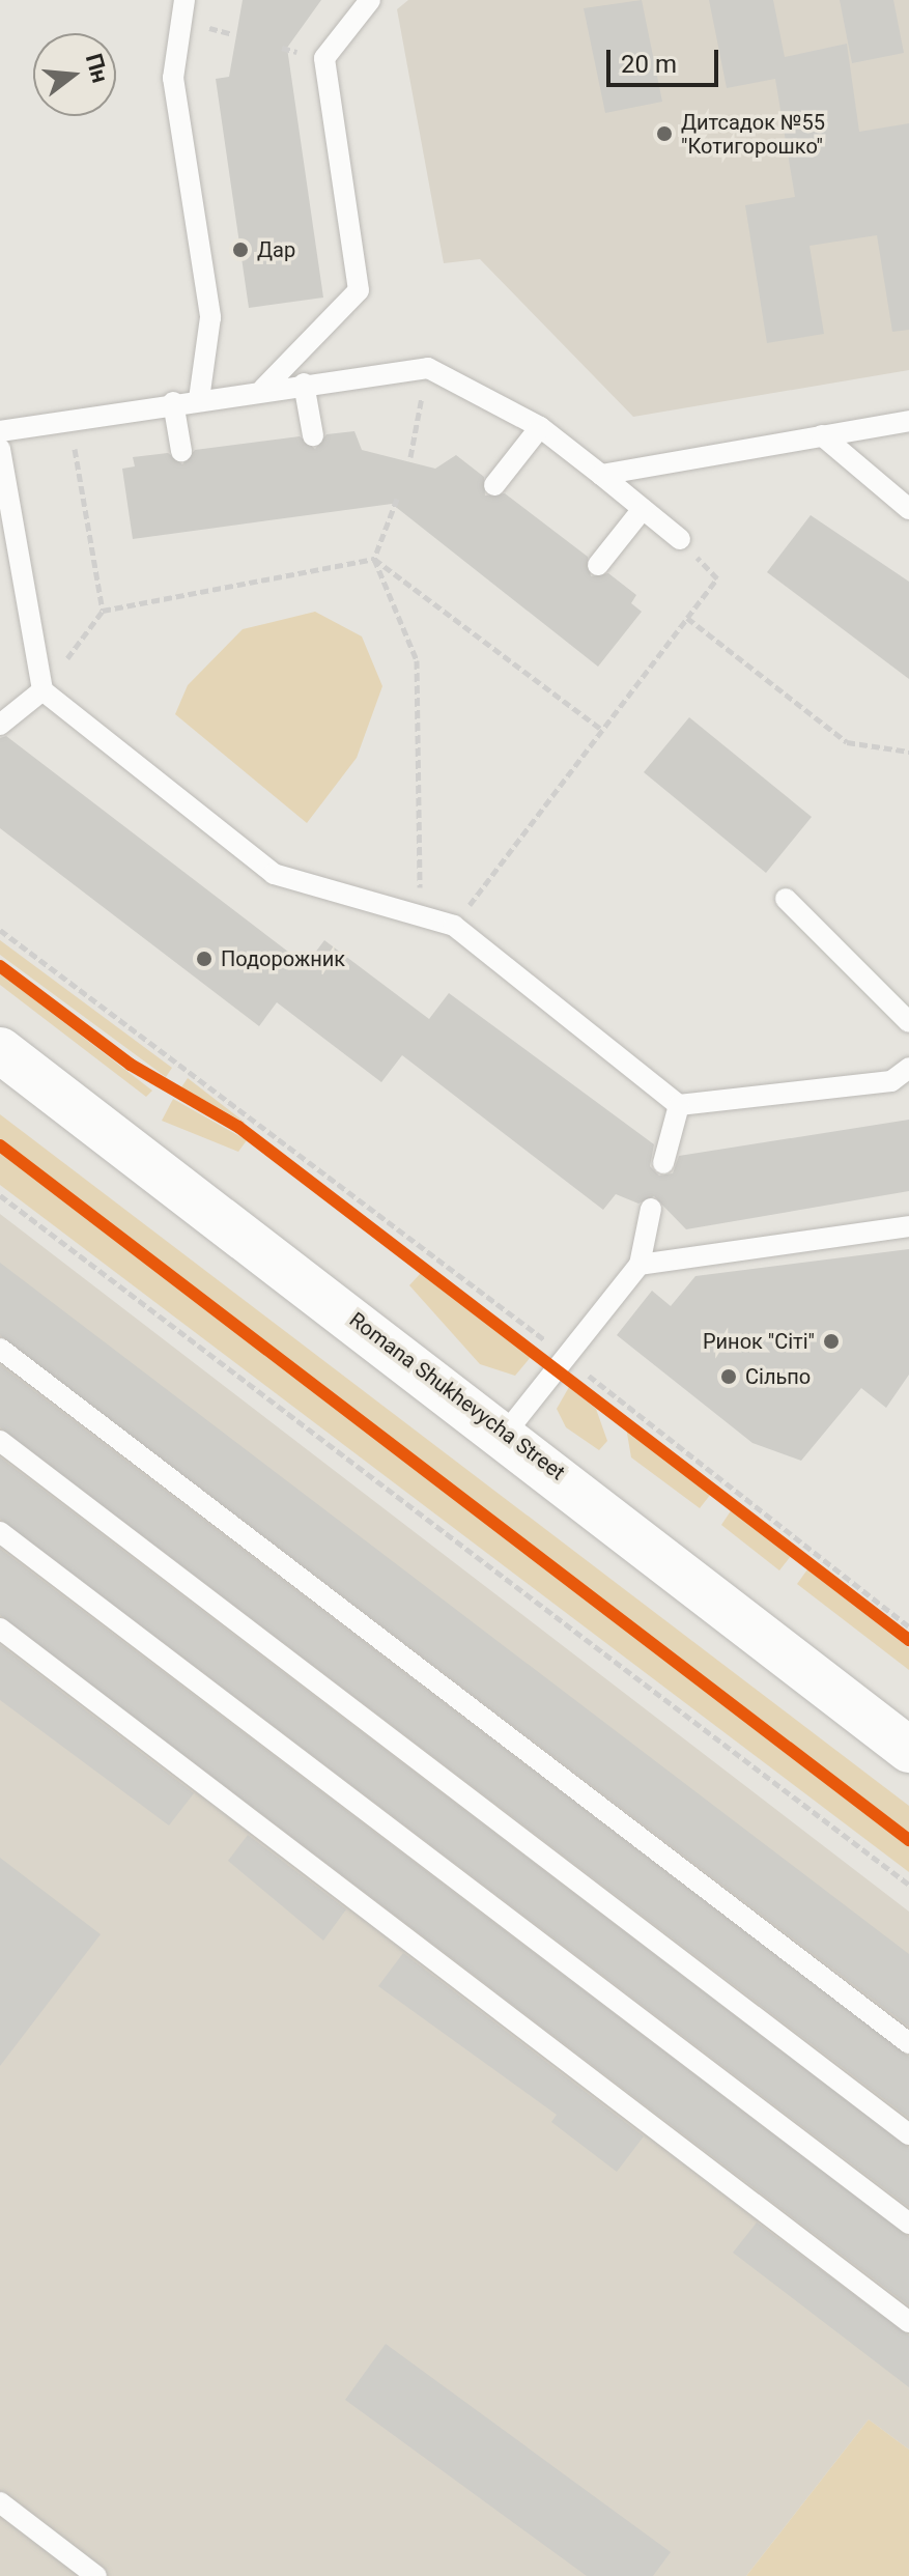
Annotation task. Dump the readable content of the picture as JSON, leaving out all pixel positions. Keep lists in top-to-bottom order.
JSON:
{
  "streets": {
    "main road": ["Romana Shukhevycha Street"]
  },
  "places": [
    "Дитсадок №55 \"Котигорошко\"",
    "Дар",
    "Подорожник",
    "Ринок \"Сіті\"",
    "Сільпо"
  ],
  "scale_bar": "20 m",
  "north": "right"
}
